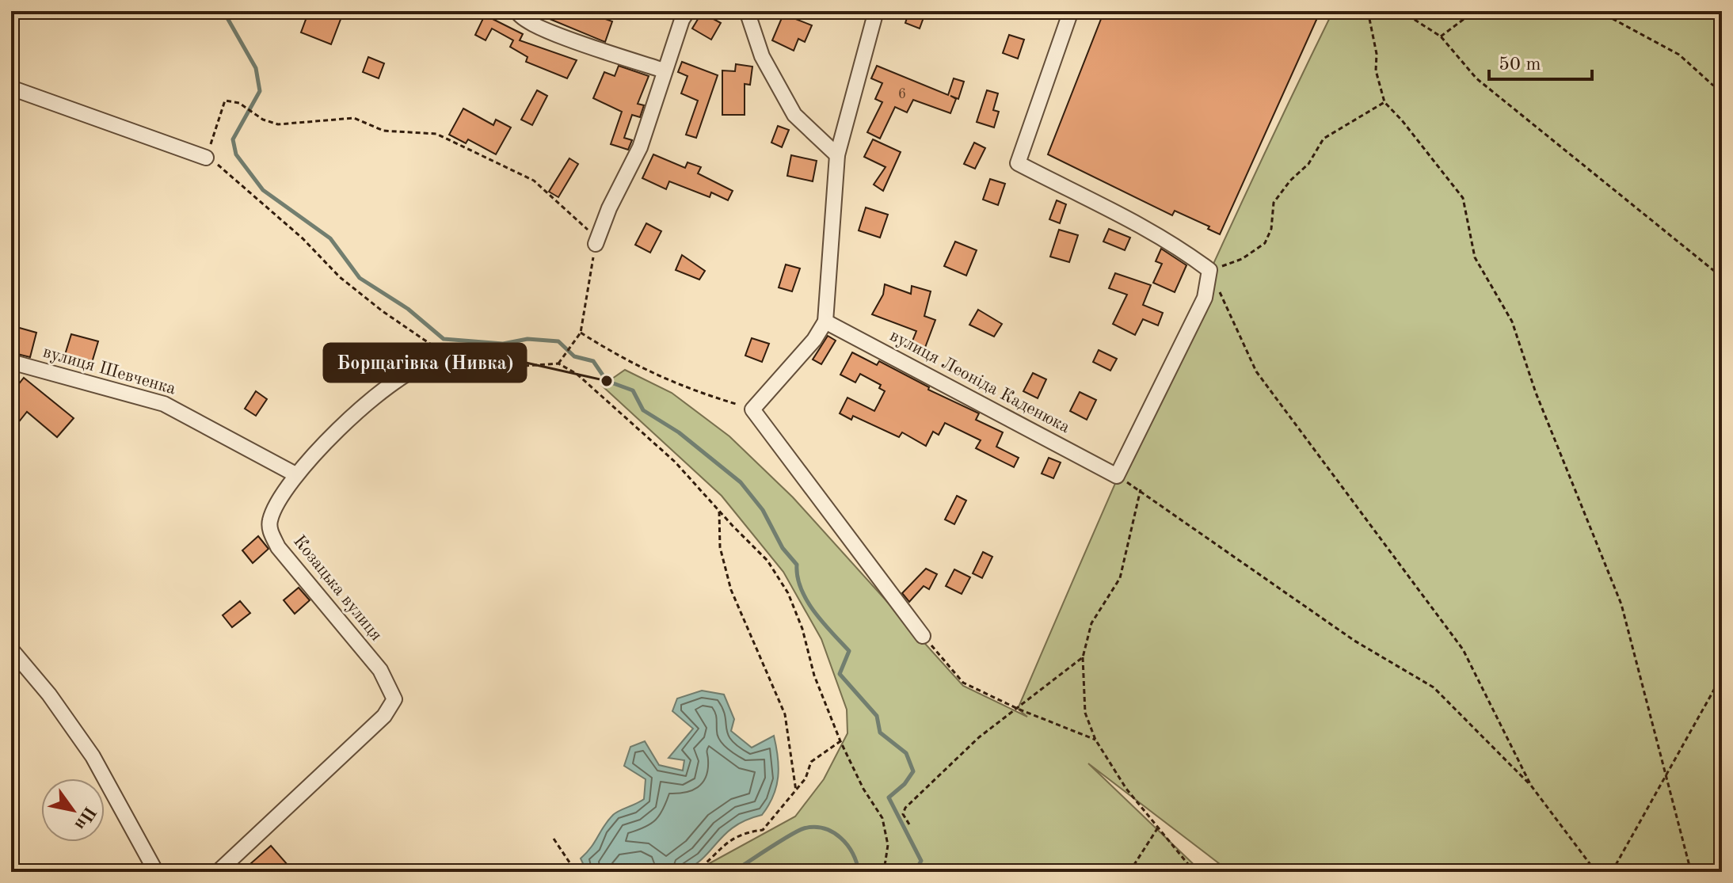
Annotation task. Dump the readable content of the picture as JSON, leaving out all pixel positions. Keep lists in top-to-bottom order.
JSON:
{
  "streets": {
    "street": ["вулиця Шевченка", "вулиця Леоніда Каденюка", "Козацька вулиця"]
  },
  "crossings": [
    ["вулиця Шевченка", "Козацька вулиця"]
  ],
  "places": ["Борщагівка (Нивка)"],
  "house_numbers": ["6"],
  "scale_bar": "50 m",
  "north": "bottom right"
}
